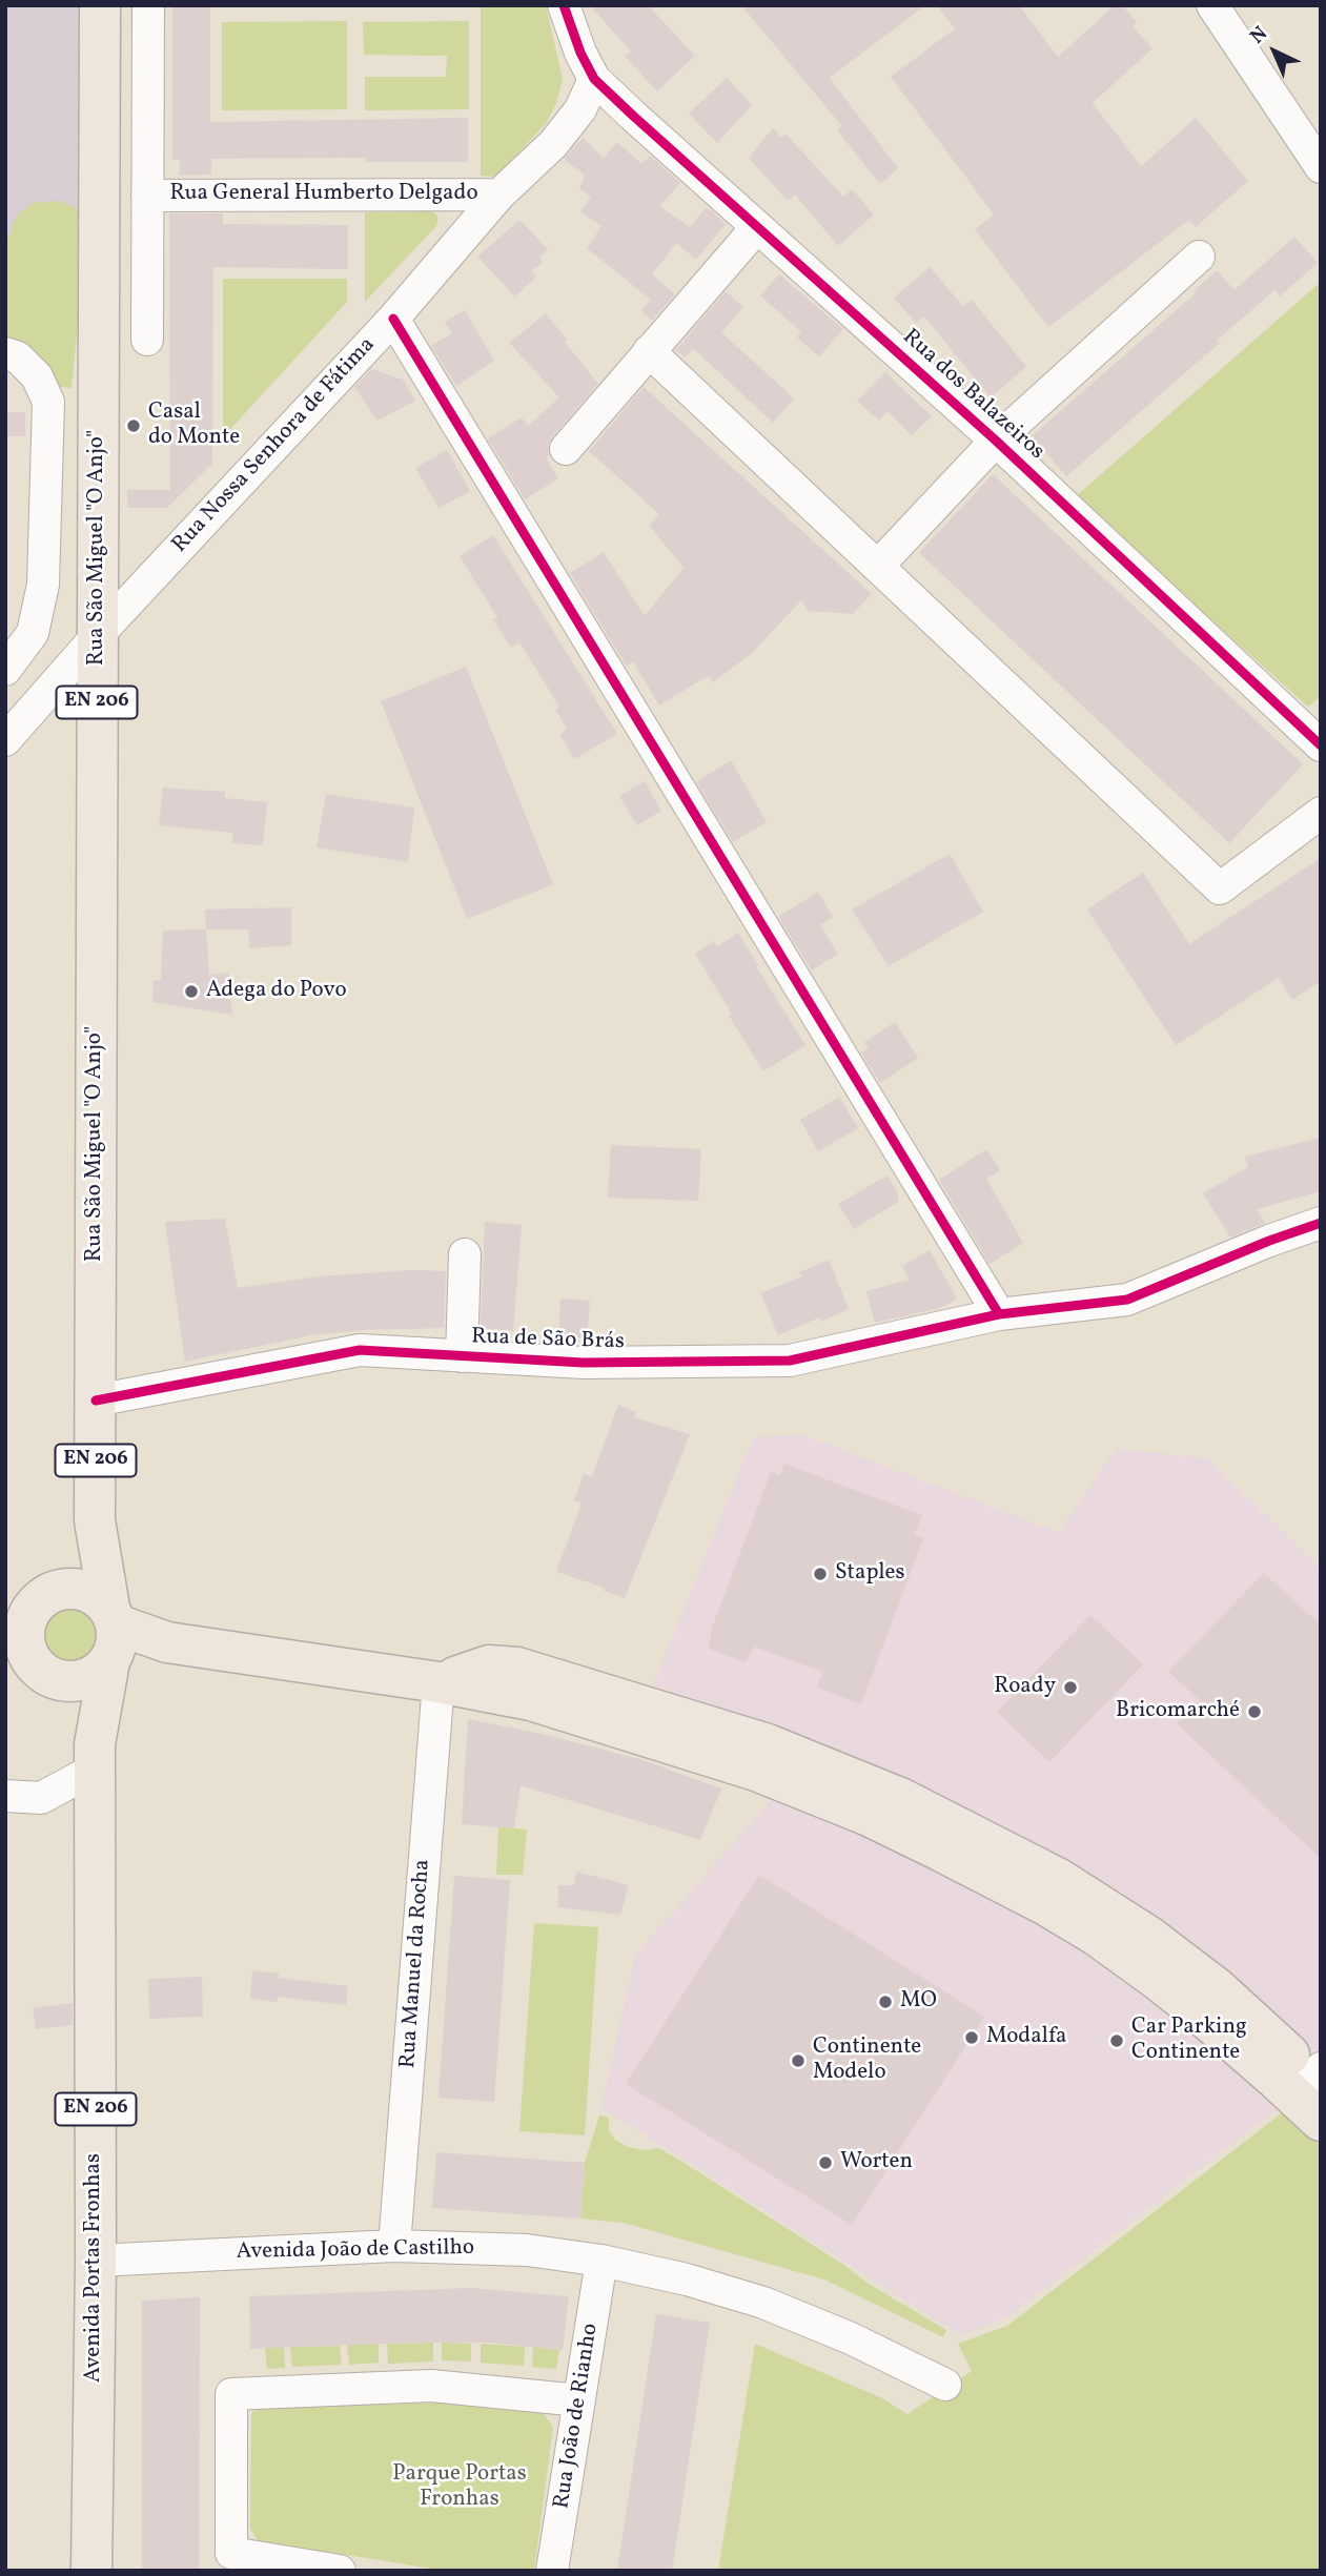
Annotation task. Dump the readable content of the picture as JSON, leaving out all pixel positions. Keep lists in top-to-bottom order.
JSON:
{
  "streets": {
    "main road": ["Rua São Miguel \"O Anjo\"", "EN 206", "Avenida Portas Fronhas"],
    "street": [
      "Rua General Humberto Delgado",
      "Rua dos Balazeiros",
      "Rua Nossa Senhora de Fátima",
      "Rua de São Brás",
      "Rua Manuel da Rocha",
      "Avenida João de Castilho",
      "Rua João de Rianho"
    ]
  },
  "crossings": [
    ["Rua General Humberto Delgado", "Rua Nossa Senhora de Fátima"],
    ["Rua dos Balazeiros", "Rua Nossa Senhora de Fátima"],
    ["Rua Nossa Senhora de Fátima", "Rua São Miguel \"O Anjo\""],
    ["Rua São Miguel \"O Anjo\"", "Rua de São Brás"],
    ["Rua São Miguel \"O Anjo\"", "Avenida Portas Fronhas"],
    ["EN 206", "Avenida Portas Fronhas"],
    ["Rua de São Brás", "Avenida Portas Fronhas"],
    ["Rua Manuel da Rocha", "Avenida João de Castilho"],
    ["Avenida João de Castilho", "Avenida Portas Fronhas"],
    ["Avenida João de Castilho", "Rua João de Rianho"]
  ],
  "parks": ["Parque Portas Fronhas"],
  "places": [
    "Casal do Monte",
    "Adega do Povo",
    "Staples",
    "Roady",
    "Bricomarché",
    "MO",
    "Modalfa",
    "Car Parking Continente",
    "Continente Modelo",
    "Worten"
  ],
  "north": "top left"
}
